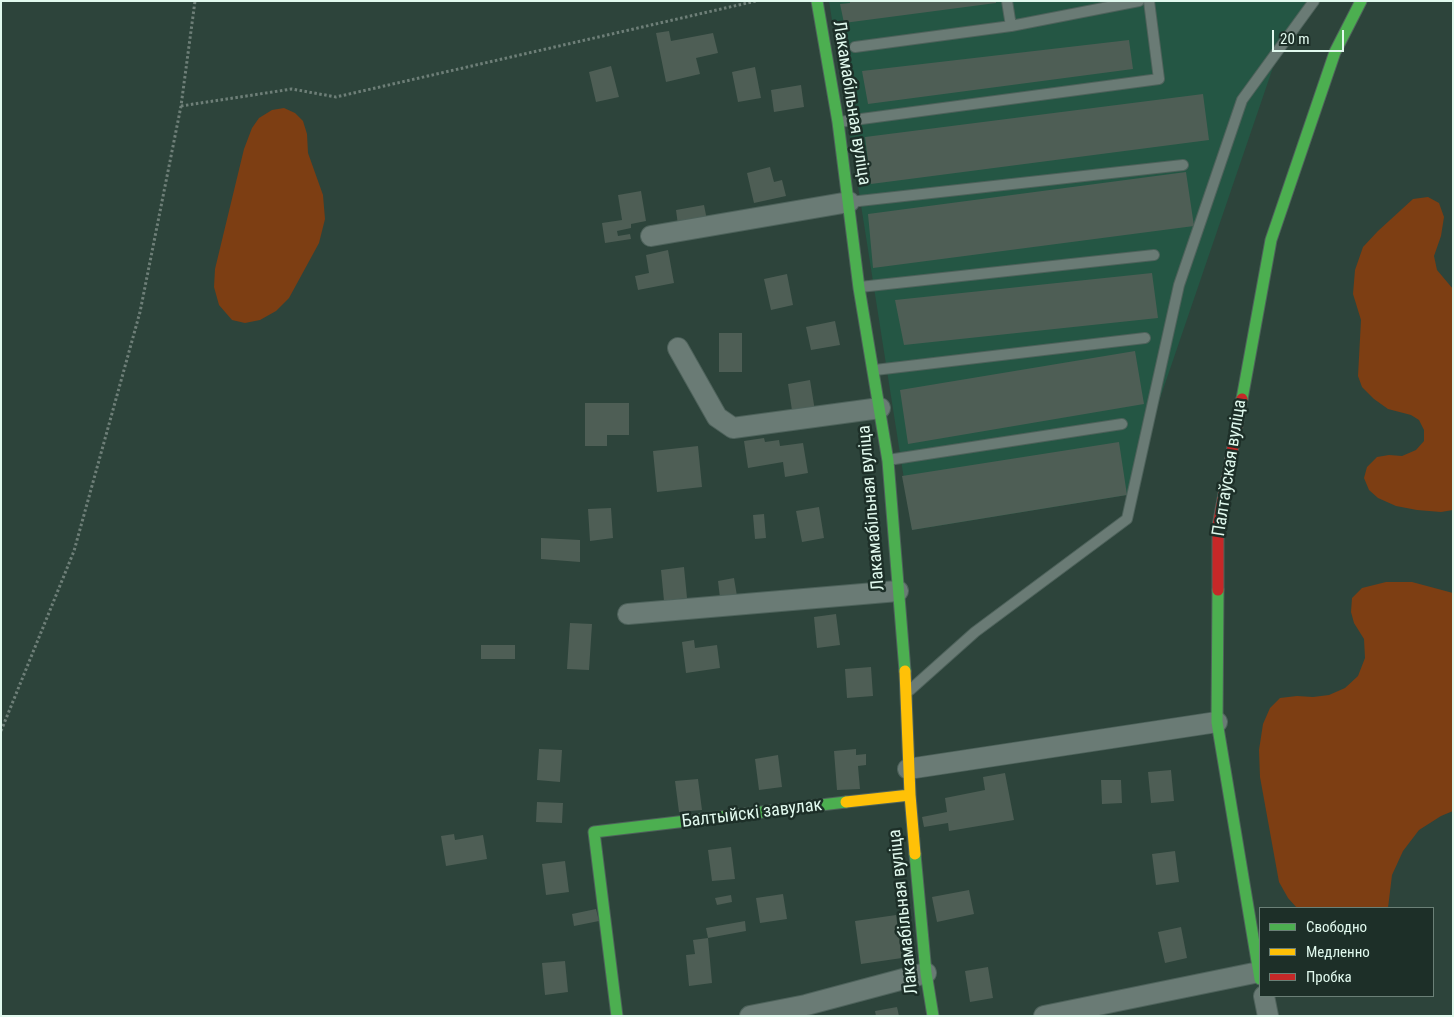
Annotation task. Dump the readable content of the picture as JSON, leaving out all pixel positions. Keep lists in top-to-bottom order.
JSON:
{
  "streets": {
    "street": ["Лакамабільная вуліца", "Палтаўская вуліца", "Балтыйскі завулак"]
  },
  "crossings": [
    ["Лакамабільная вуліца", "Балтыйскі завулак"]
  ],
  "legend": ["Свободно", "Медленно", "Пробка"],
  "scale_bar": "20 m"
}
